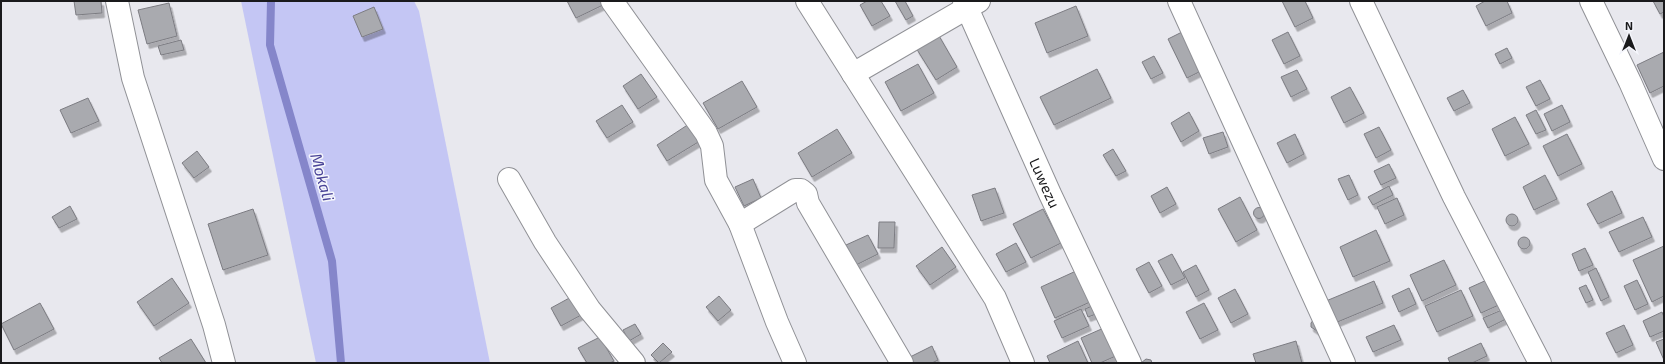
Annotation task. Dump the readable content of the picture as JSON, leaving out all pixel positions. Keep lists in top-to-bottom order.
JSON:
{
  "streets": {
    "street": ["Luwezu"]
  },
  "water": ["Mokali"],
  "north": "top"
}
